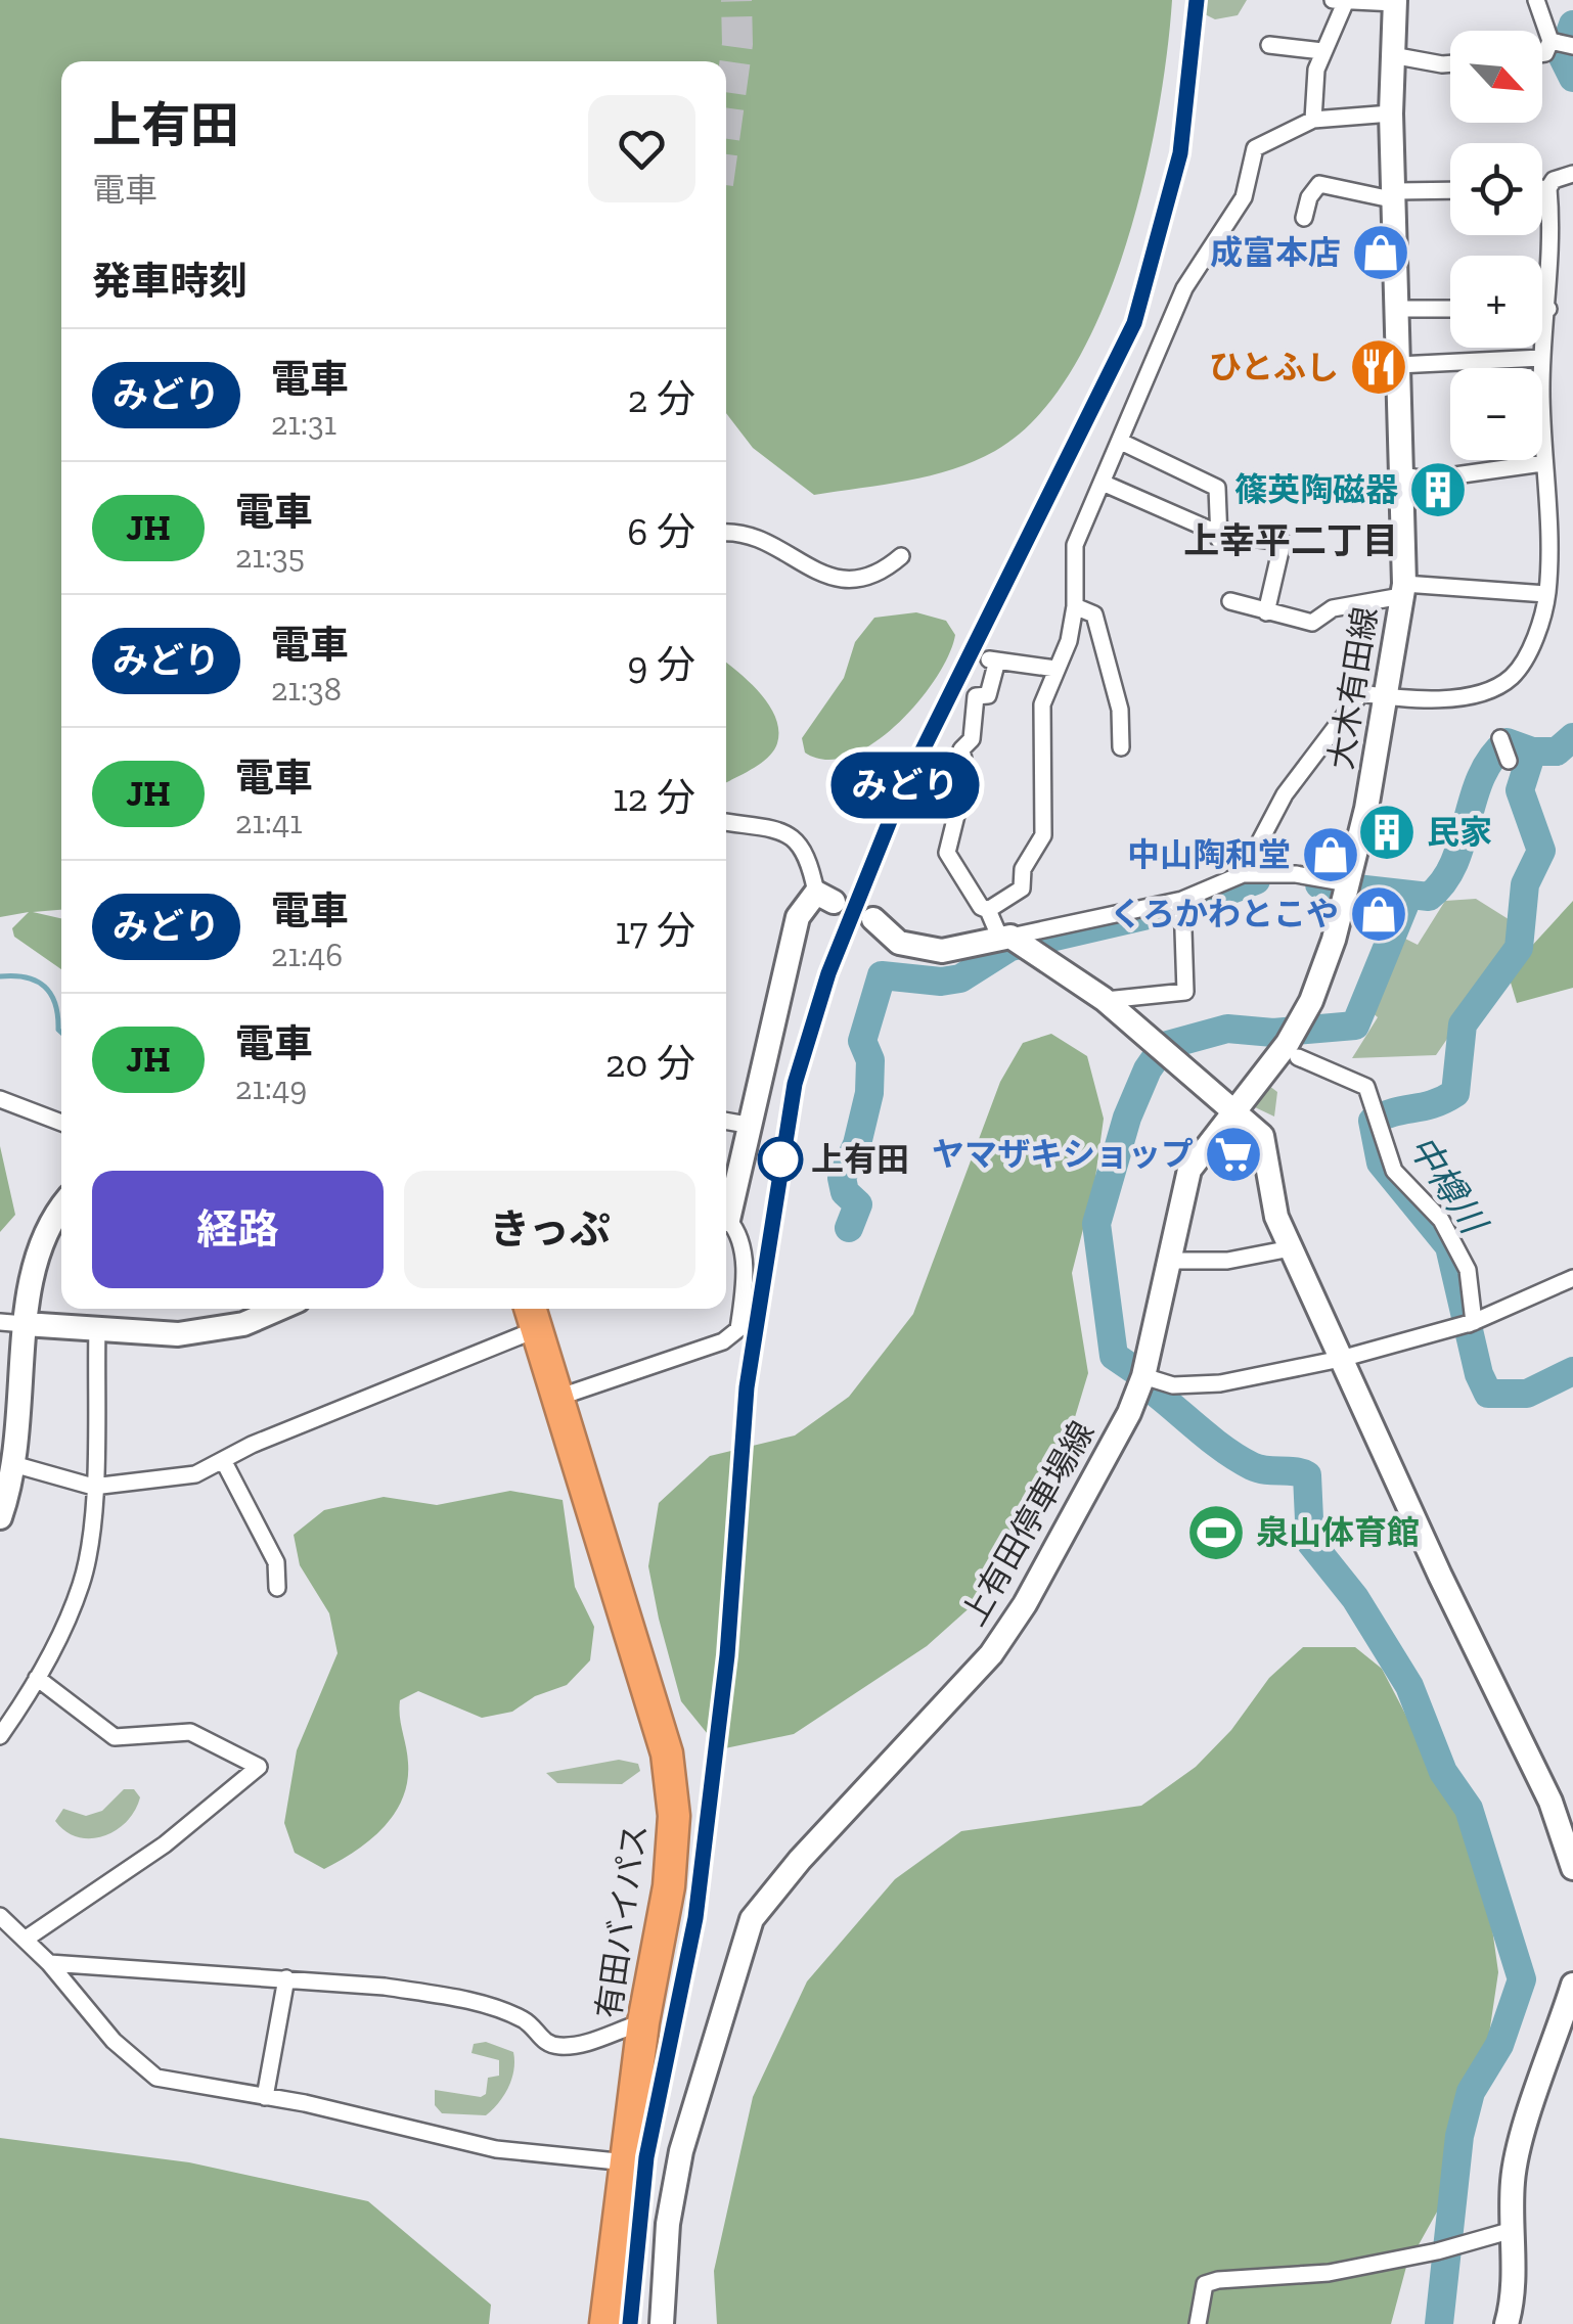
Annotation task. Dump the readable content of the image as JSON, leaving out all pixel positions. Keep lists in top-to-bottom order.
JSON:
{
  "streets": {
    "highway": ["有田バイパス"],
    "main road": ["大木有田線", "上有田停車場線"]
  },
  "crossings": [
    ["大木有田線", "上有田停車場線"]
  ],
  "districts": ["上幸平二丁目"],
  "water": ["中樽川"],
  "places": {
    "shop": ["成富本店", "中山陶和堂", "くろかわとこや"],
    "restaurant": ["ひとふし"],
    "building": ["篠英陶磁器", "民家"],
    "supermarket": ["ヤマザキショップ"],
    "other": ["上有田"],
    "sports": ["泉山体育館"]
  },
  "north": "bottom right",
  "page": {
    "on_map": "みどり",
    "map_buttons": ["+", "−"],
    "heading": [
      ["上有田", "電車"],
      "発車時刻"
    ],
    "list": [
      {
        "mark": "みどり",
        "name": "電車",
        "note": "21:31",
        "value": "2 分"
      },
      {
        "mark": "JH",
        "name": "電車",
        "note": "21:35",
        "value": "6 分"
      },
      {
        "mark": "みどり",
        "name": "電車",
        "note": "21:38",
        "value": "9 分"
      },
      {
        "mark": "JH",
        "name": "電車",
        "note": "21:41",
        "value": "12 分"
      },
      {
        "mark": "みどり",
        "name": "電車",
        "note": "21:46",
        "value": "17 分"
      },
      {
        "mark": "JH",
        "name": "電車",
        "note": "21:49",
        "value": "20 分"
      }
    ],
    "buttons": ["経路", "きっぷ"]
  }
}
